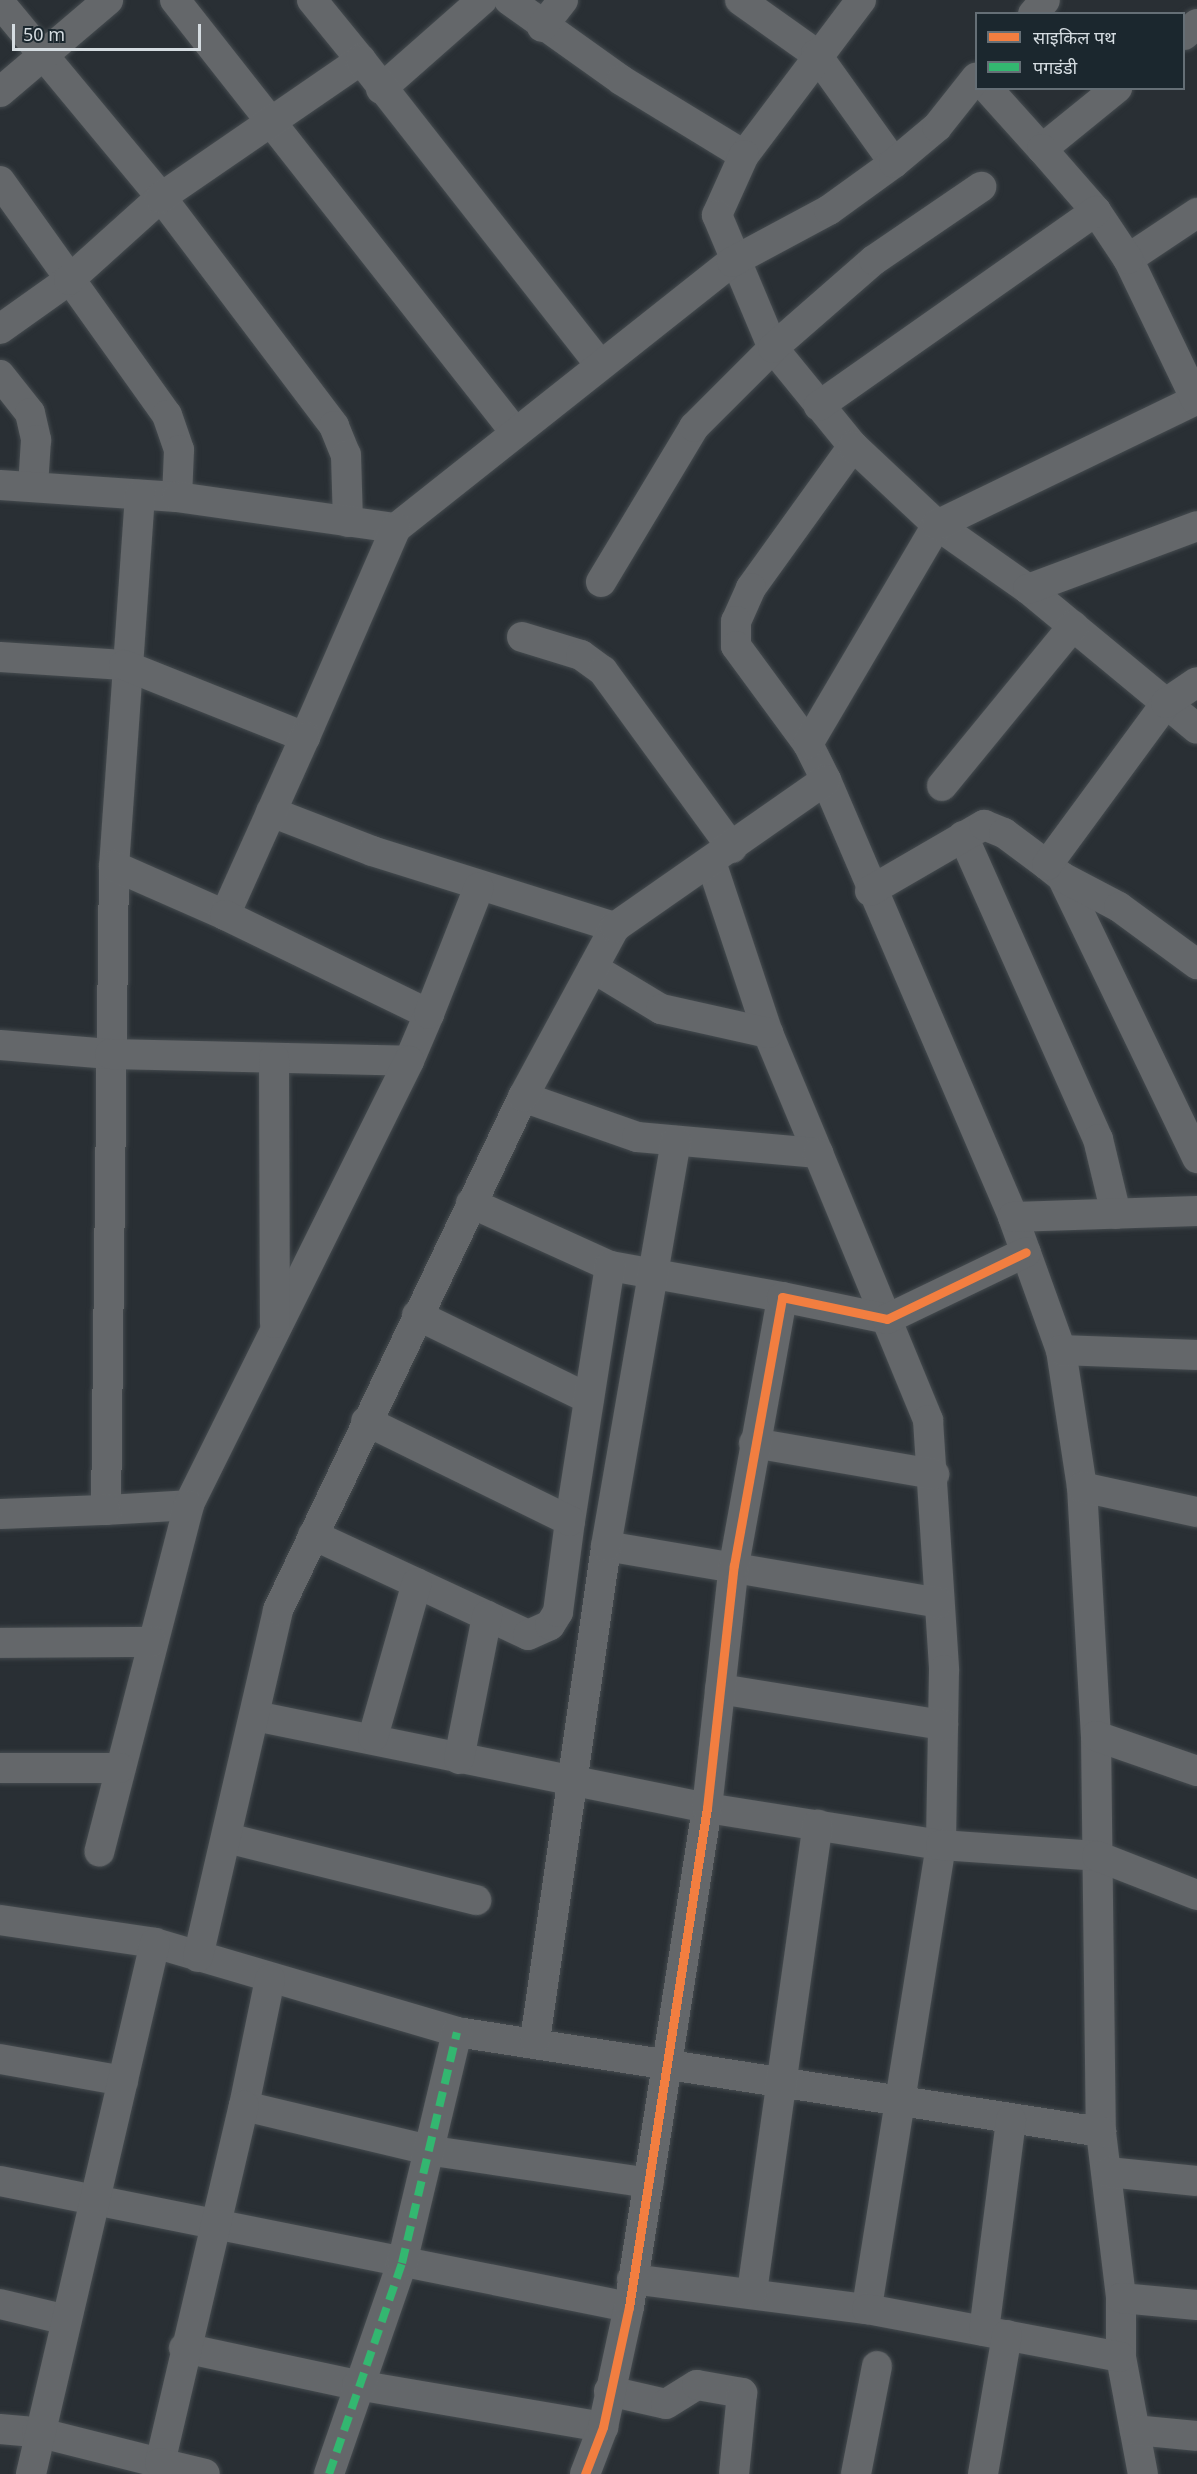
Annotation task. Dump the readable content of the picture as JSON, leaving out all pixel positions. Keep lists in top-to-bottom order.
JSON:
{
  "legend": ["साइकिल पथ", "पगडंडी"],
  "scale_bar": "50 m"
}
